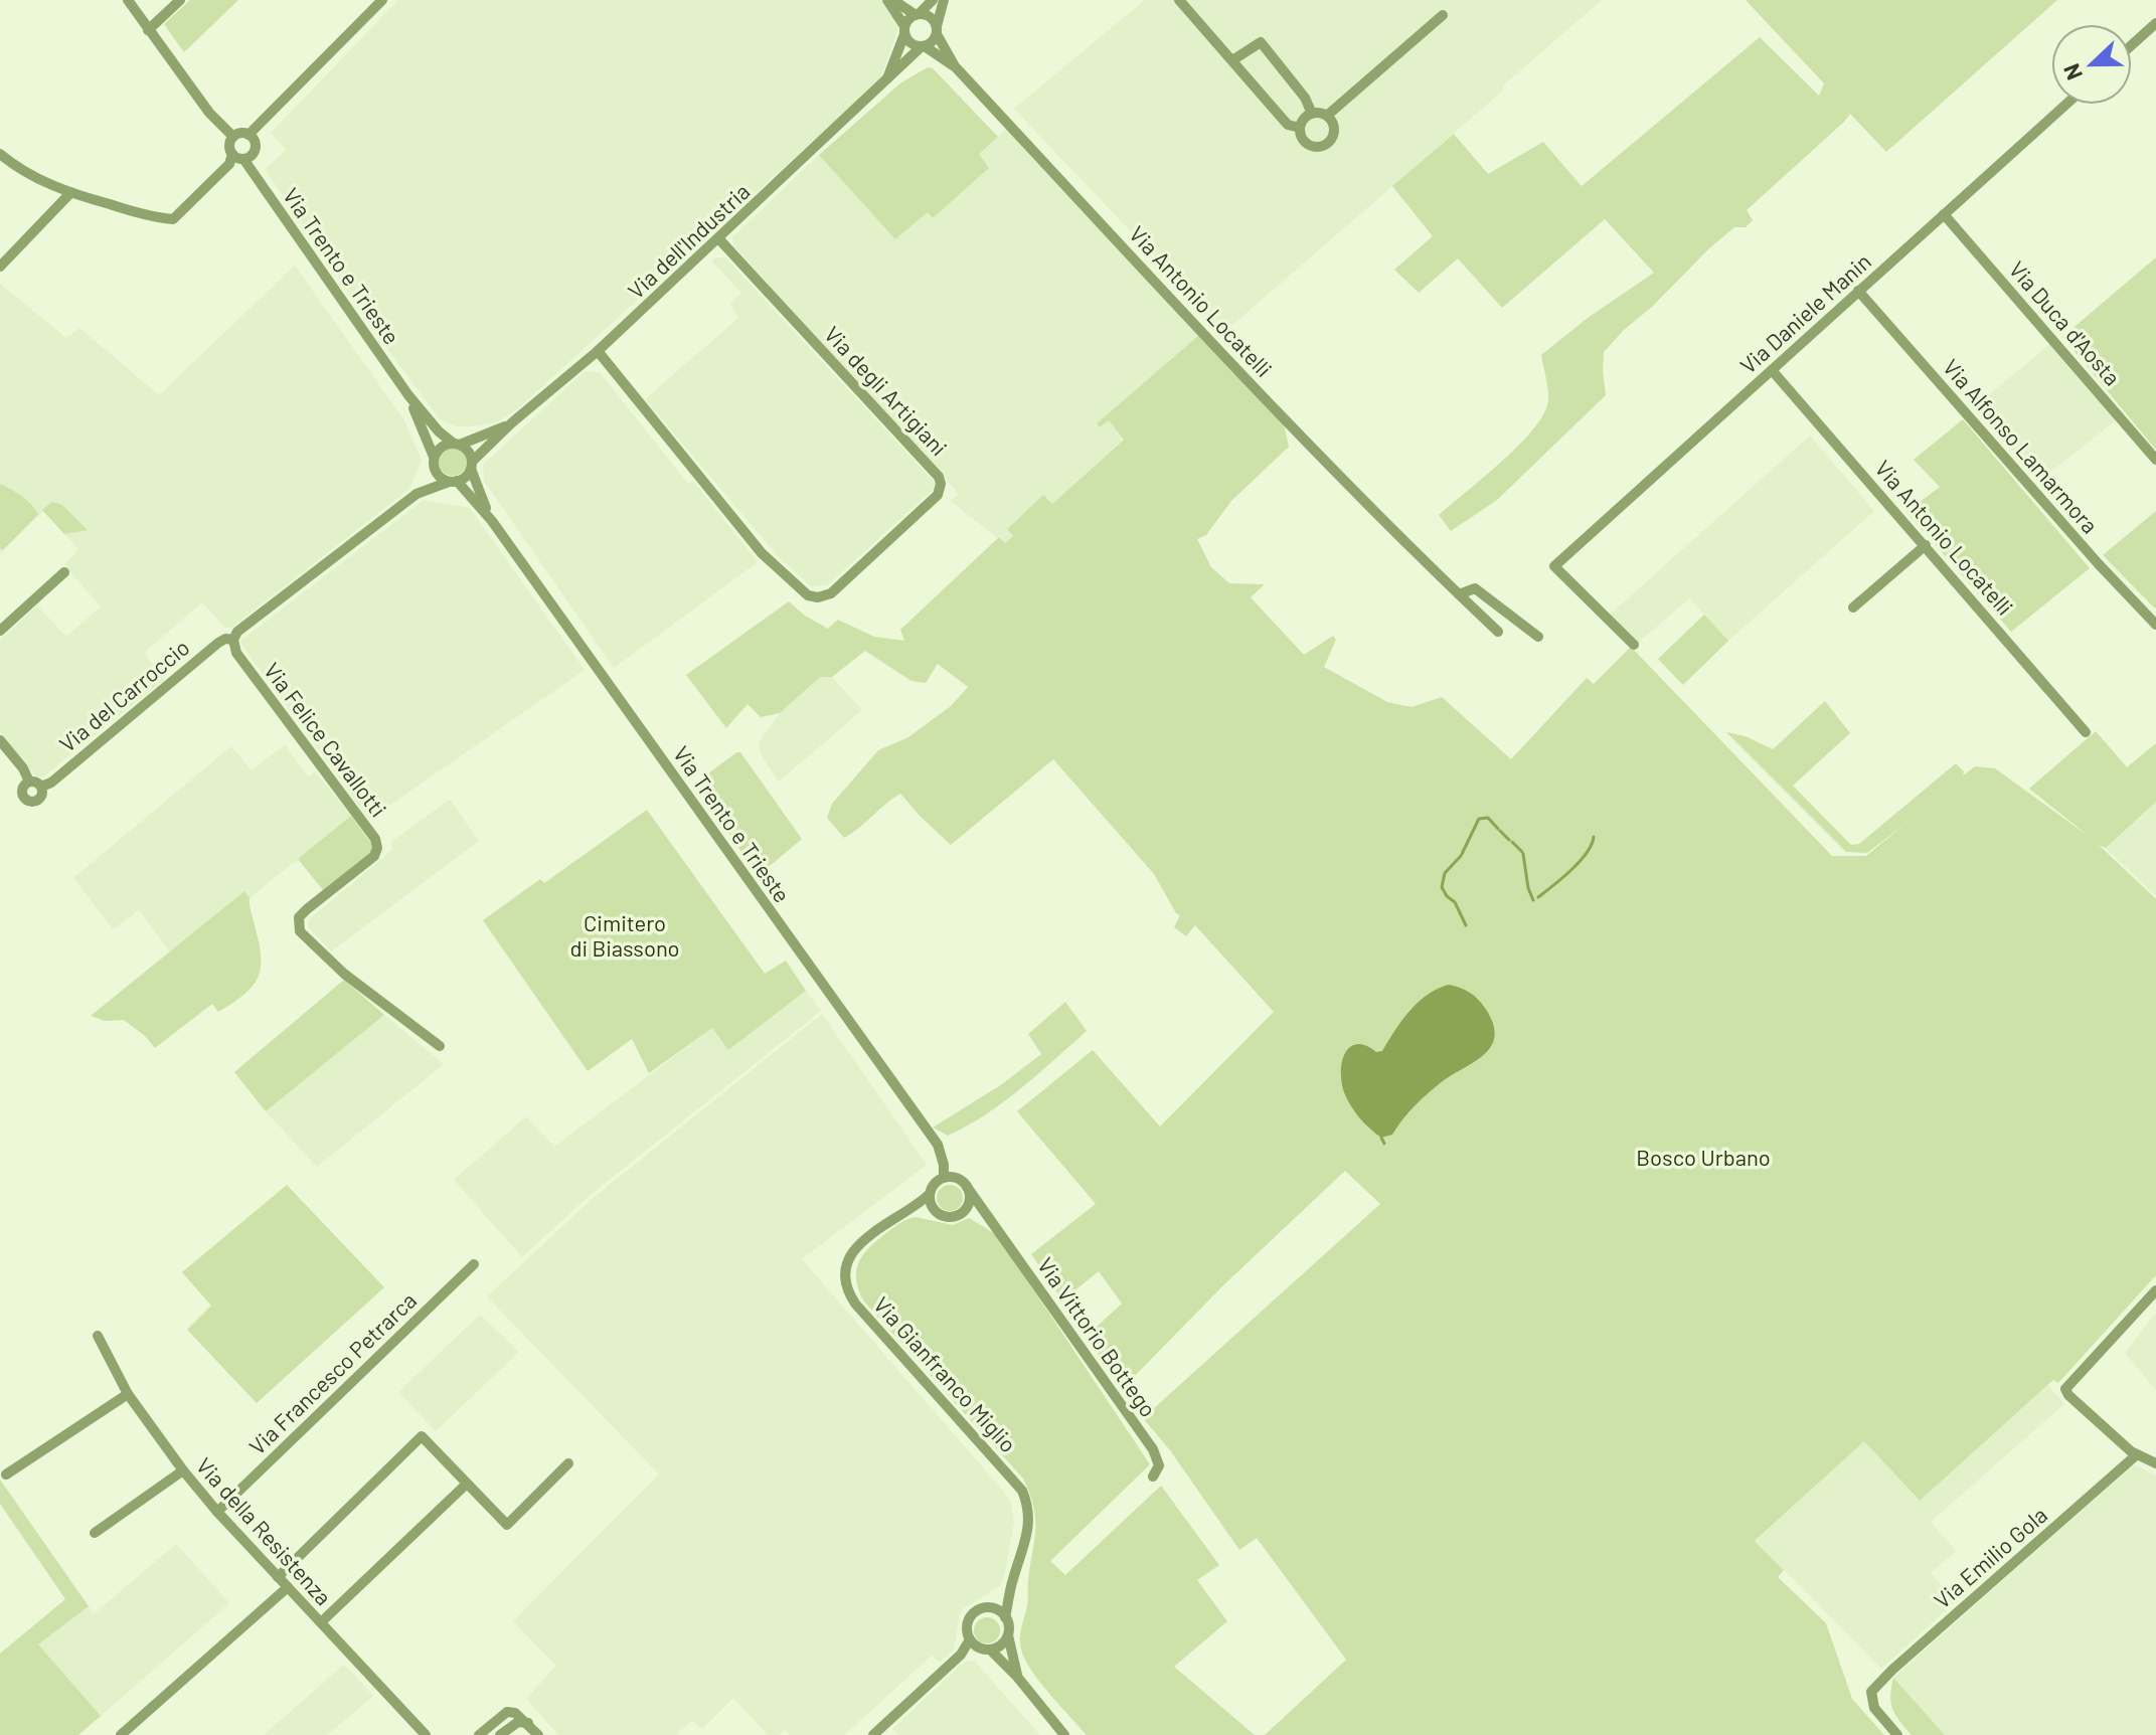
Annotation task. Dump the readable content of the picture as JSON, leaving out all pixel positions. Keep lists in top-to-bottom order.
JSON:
{
  "streets": {
    "street": [
      "Via dell'Industria",
      "Via Trento e Trieste",
      "Via Antonio Locatelli",
      "Via Daniele Manin",
      "Via Duca d'Aosta",
      "Via degli Artigiani",
      "Via Alfonso Lamarmora",
      "Via del Carroccio",
      "Via Felice Cavallotti",
      "Via Vittorio Bottego",
      "Via Francesco Petrarca",
      "Via Gianfranco Miglio",
      "Via della Resistenza",
      "Via Emilio Gola"
    ]
  },
  "crossings": [
    ["Via dell'Industria", "Via Trento e Trieste"],
    ["Via dell'Industria", "Via Antonio Locatelli"],
    ["Via dell'Industria", "Via degli Artigiani"],
    ["Via Trento e Trieste", "Via Vittorio Bottego"],
    ["Via Trento e Trieste", "Via Gianfranco Miglio"],
    ["Via Antonio Locatelli", "Via Daniele Manin"],
    ["Via Daniele Manin", "Via Duca d'Aosta"],
    ["Via Daniele Manin", "Via Alfonso Lamarmora"],
    ["Via del Carroccio", "Via Felice Cavallotti"],
    ["Via Vittorio Bottego", "Via Gianfranco Miglio"],
    ["Via Francesco Petrarca", "Via della Resistenza"]
  ],
  "parks": ["Cimitero di Biassono", "Bosco Urbano"],
  "north": "left"
}
